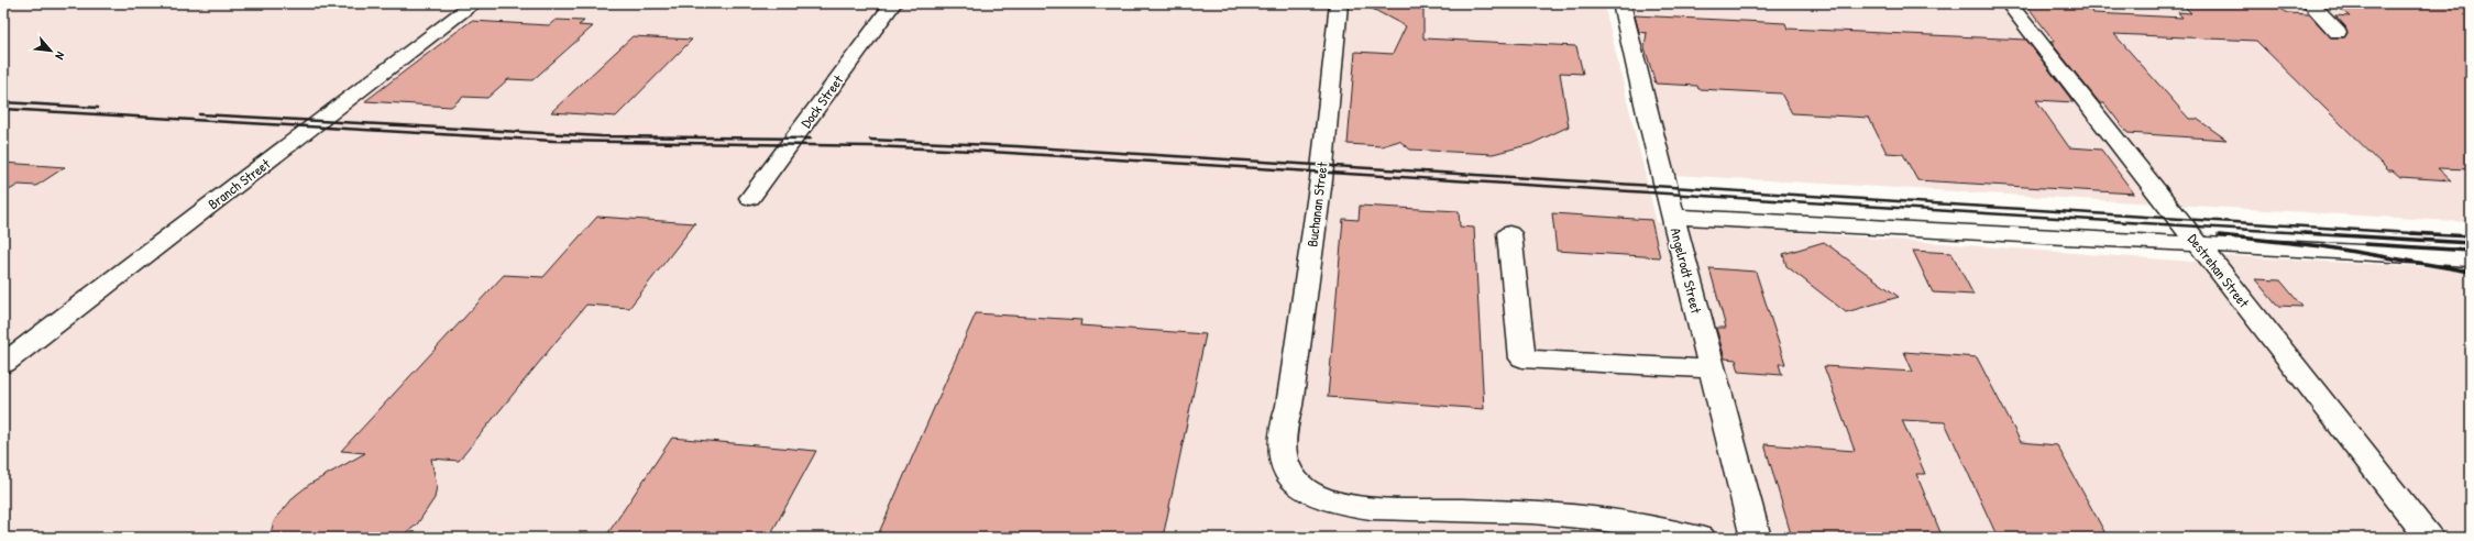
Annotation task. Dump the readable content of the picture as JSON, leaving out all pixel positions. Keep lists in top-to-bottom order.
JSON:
{
  "streets": {
    "street": [
      "Dock Street",
      "Branch Street",
      "Buchanan Street",
      "Angelrodt Street",
      "Destrehan Street"
    ]
  },
  "north": "bottom right"
}
